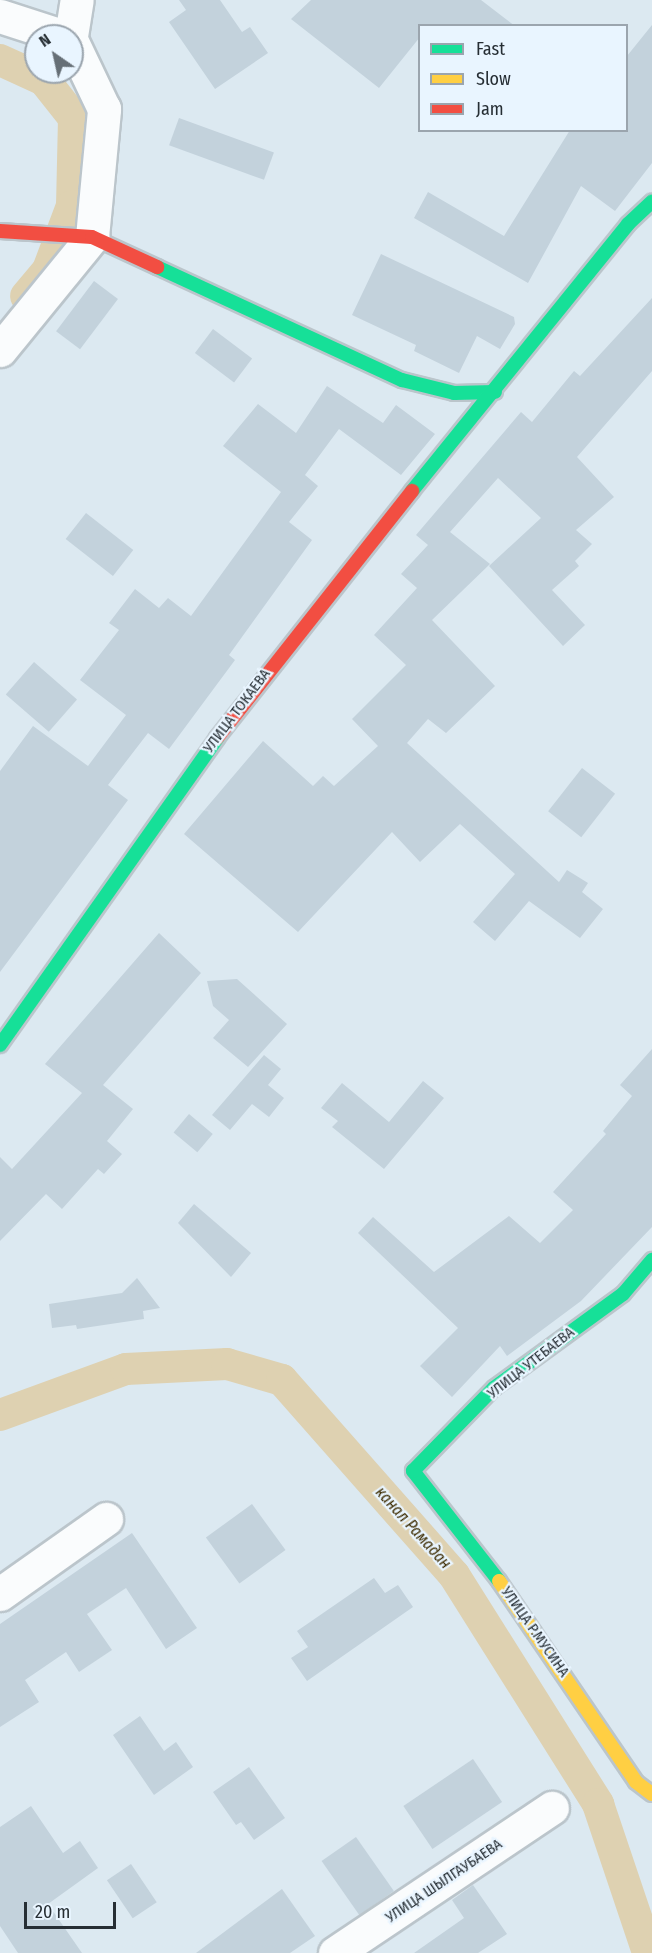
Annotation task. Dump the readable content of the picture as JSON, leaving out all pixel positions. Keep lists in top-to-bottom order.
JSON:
{
  "streets": {
    "street": [
      "УЛИЦА ТОКАЕВА",
      "УЛИЦА УТЕБАЕВА",
      "УЛИЦА Р.МУСИНА",
      "УЛИЦА ШЫЛГАУБАЕВА"
    ]
  },
  "crossings": [
    ["УЛИЦА УТЕБАЕВА", "УЛИЦА Р.МУСИНА"]
  ],
  "water": ["канал Рамадан"],
  "legend": ["Fast", "Slow", "Jam"],
  "scale_bar": "20 m",
  "north": "top left"
}
